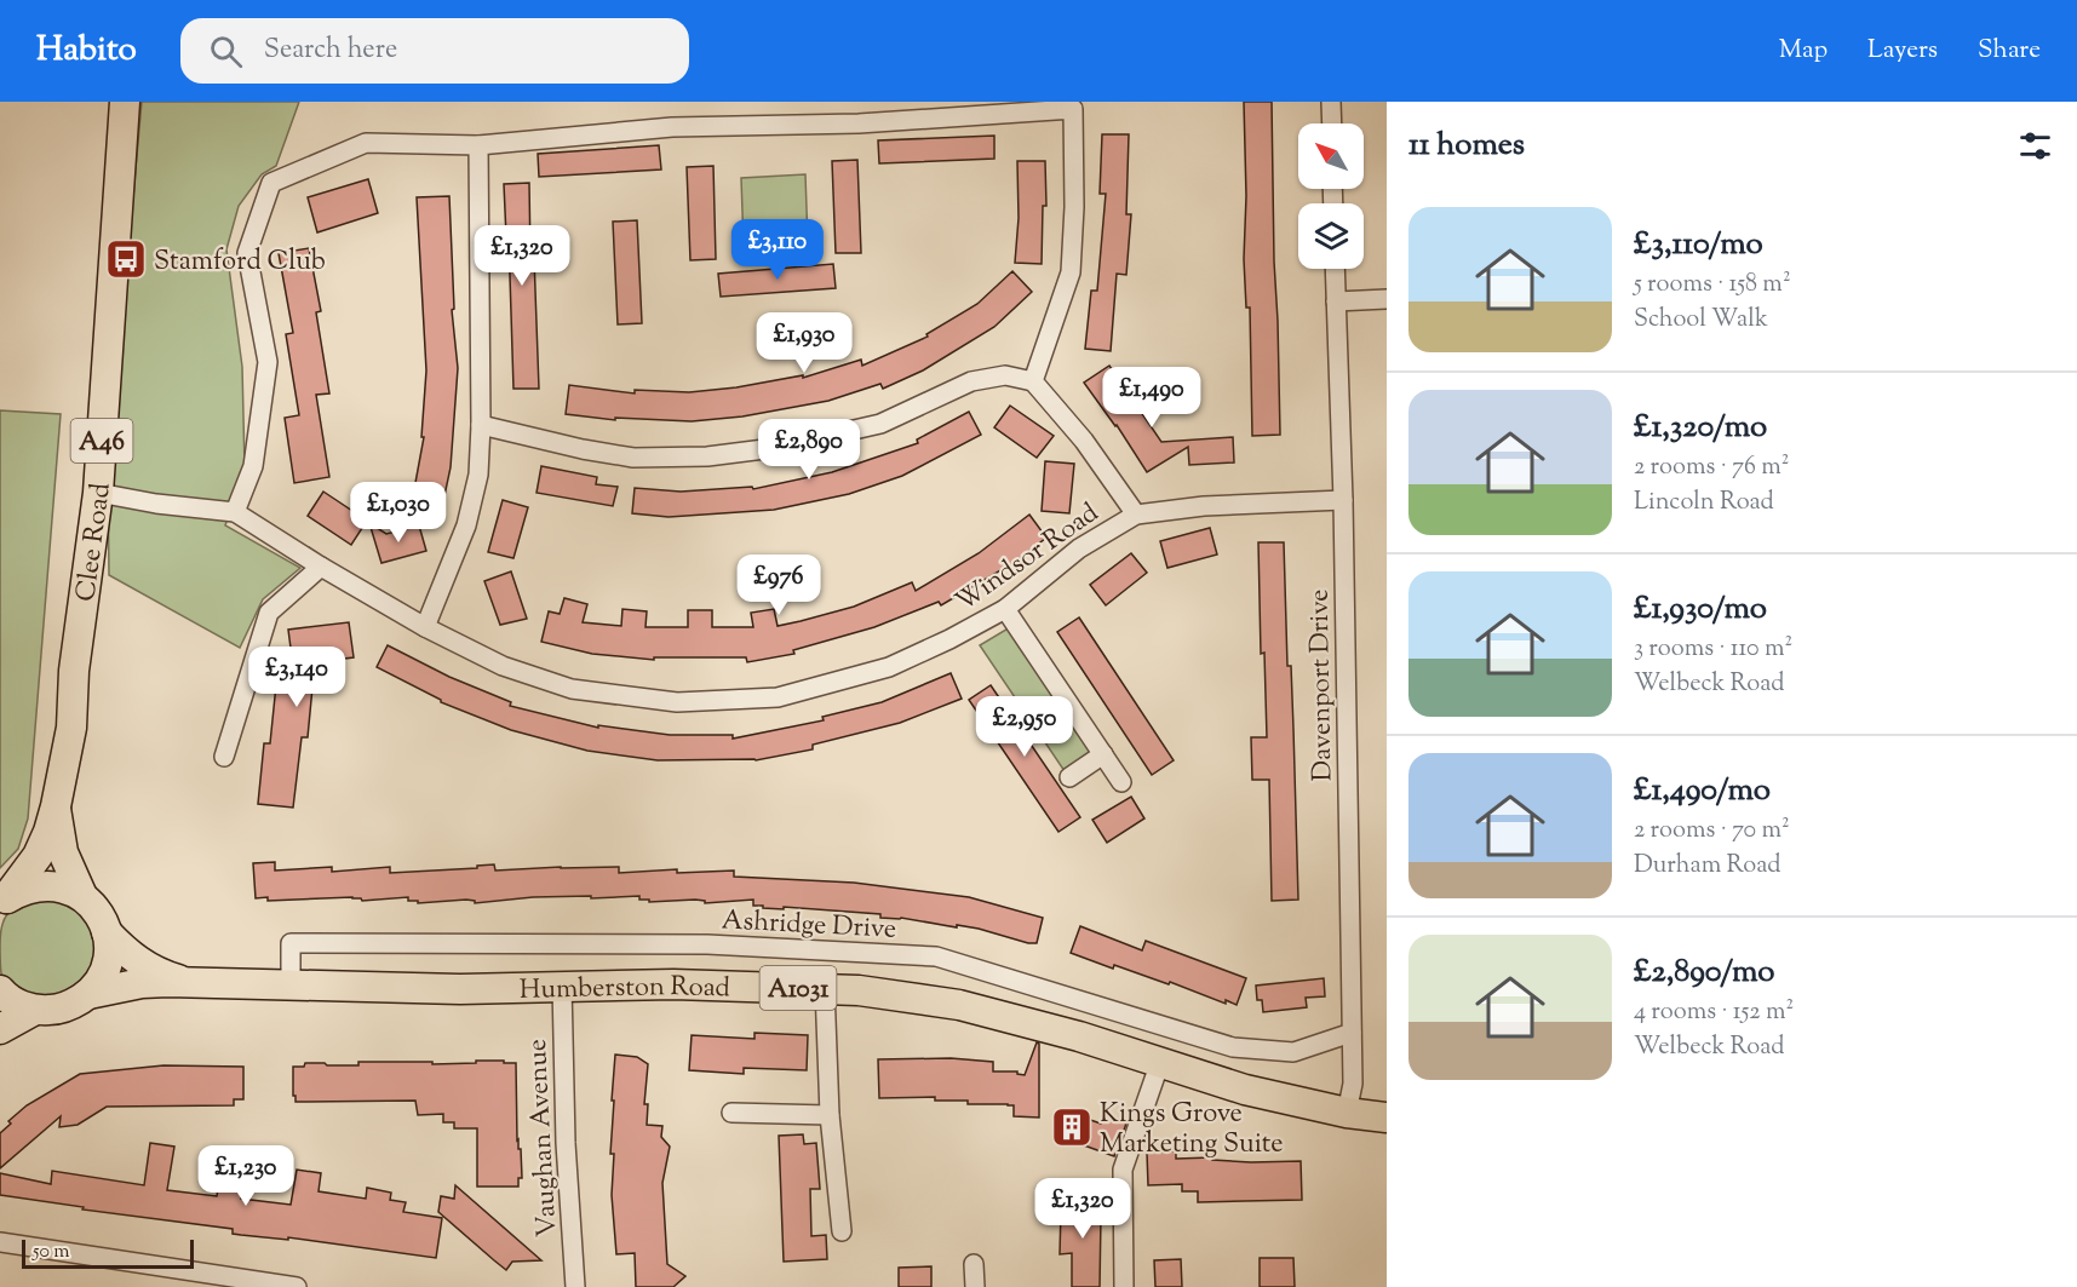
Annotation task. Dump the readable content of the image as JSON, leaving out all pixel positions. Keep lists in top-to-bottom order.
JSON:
{
  "streets": {
    "main road": [
      "A46",
      "Clee Road",
      "Humberston Road",
      "A1031"
    ],
    "street": [
      "Windsor Road",
      "Davenport Drive",
      "Ashridge Drive",
      "Vaughan Avenue"
    ]
  },
  "crossings": [
    ["A46", "Clee Road"],
    ["A46", "Humberston Road"],
    ["Clee Road", "Windsor Road"],
    ["Windsor Road", "Davenport Drive"],
    ["Davenport Drive", "Ashridge Drive"],
    ["Davenport Drive", "Humberston Road"],
    ["Ashridge Drive", "Humberston Road"],
    ["Humberston Road", "Vaughan Avenue"]
  ],
  "places": {
    "bus stop": ["Stamford Club"],
    "building": ["Kings Grove Marketing Suite"]
  },
  "scale_bar": "50 m",
  "north": "top left",
  "page": {
    "header": "Habito",
    "search": "Search here",
    "nav": ["Map", "Layers", "Share"],
    "heading": "11 homes",
    "list": [
      {
        "name": "£3,110/mo",
        "note": "5 rooms · 158 m² · School Walk"
      },
      {
        "name": "£1,320/mo",
        "note": "2 rooms · 76 m² · Lincoln Road"
      },
      {
        "name": "£1,930/mo",
        "note": "3 rooms · 110 m² · Welbeck Road"
      },
      {
        "name": "£1,490/mo",
        "note": "2 rooms · 70 m² · Durham Road"
      },
      {
        "name": "£2,890/mo",
        "note": "4 rooms · 152 m² · Welbeck Road"
      }
    ],
    "price": [
      "£3,110",
      "£1,320",
      "£1,930",
      "£1,490",
      "£2,890",
      "£1,030",
      "£976",
      "£3,140",
      "£2,950",
      "£1,230",
      "£1,320"
    ],
    "scale": "50 m"
  }
}
